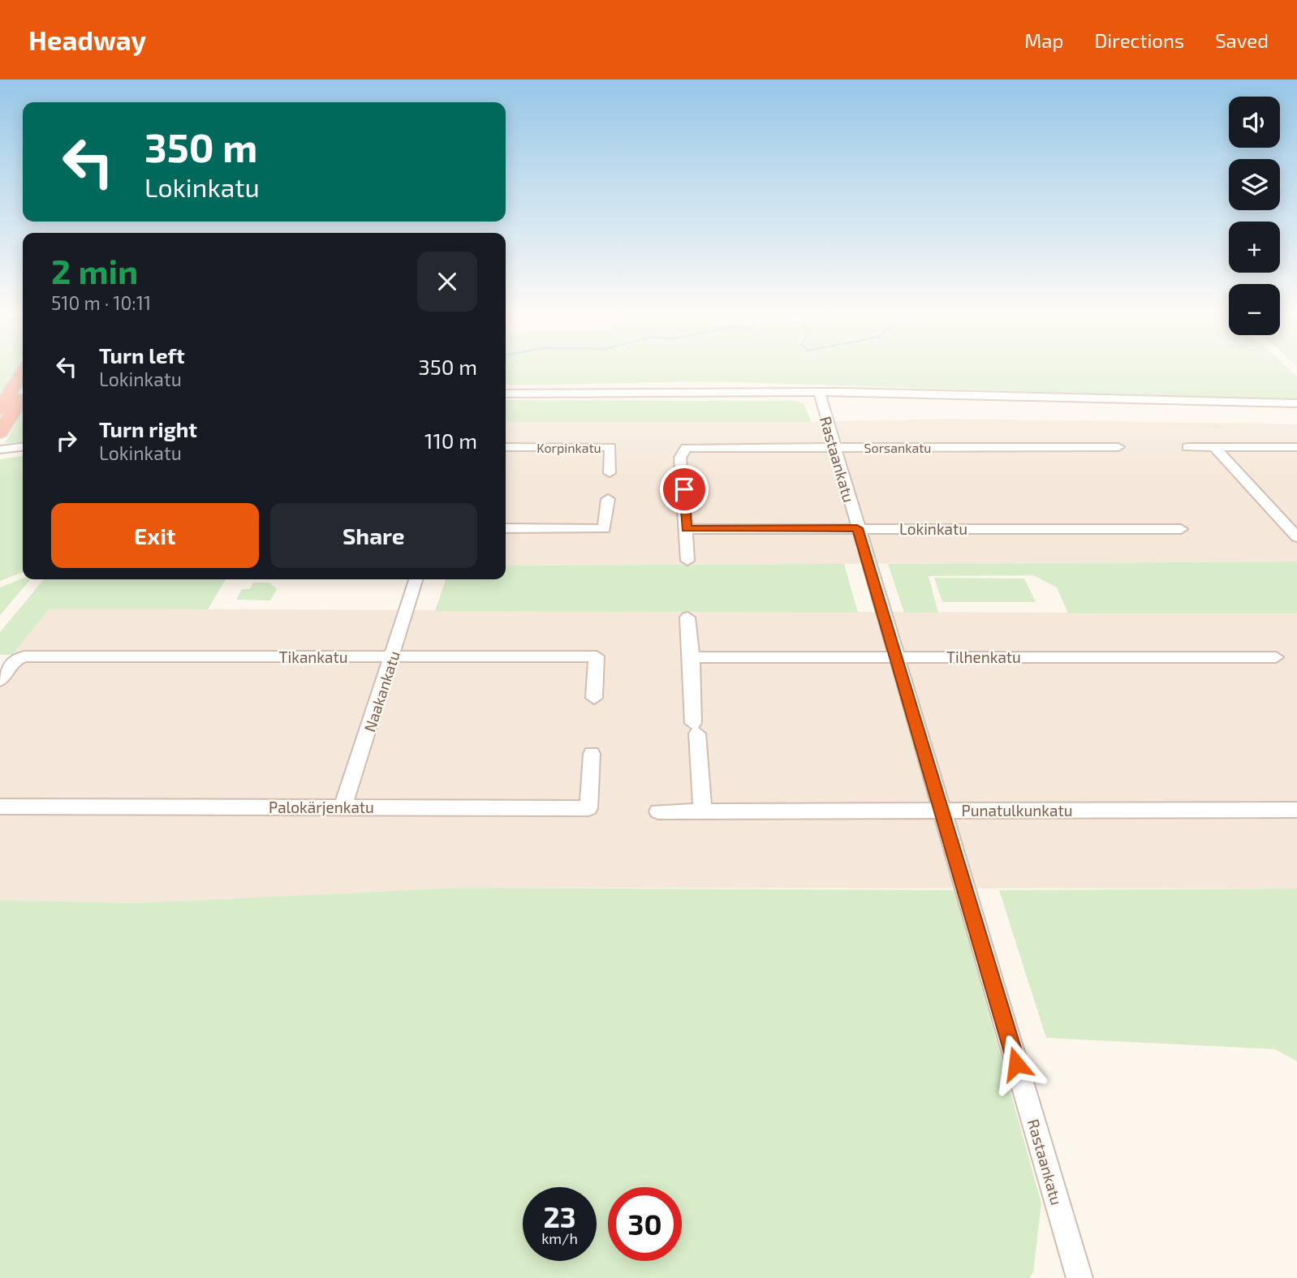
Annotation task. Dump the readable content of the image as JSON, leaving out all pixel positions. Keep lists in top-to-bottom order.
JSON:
{
  "streets": {
    "street": [
      "Korpinkatu",
      "Sorsankatu",
      "Rastaankatu",
      "Lokinkatu",
      "Tikankatu",
      "Tilhenkatu",
      "Naakankatu",
      "Palokärjenkatu",
      "Punatulkunkatu"
    ]
  },
  "crossings": [
    ["Sorsankatu", "Rastaankatu"],
    ["Sorsankatu", "Lokinkatu"],
    ["Rastaankatu", "Lokinkatu"],
    ["Rastaankatu", "Tilhenkatu"],
    ["Rastaankatu", "Punatulkunkatu"],
    ["Tikankatu", "Naakankatu"],
    ["Naakankatu", "Palokärjenkatu"]
  ],
  "page": {
    "header": "Headway",
    "nav": ["Map", "Directions", "Saved"],
    "map_buttons": ["+", "−"],
    "turn": ["350 m", "Lokinkatu"],
    "heading": ["2 min", "510 m · 10:11"],
    "list": [
      {
        "name": "Turn left",
        "note": "Lokinkatu",
        "value": "350 m"
      },
      {
        "name": "Turn right",
        "note": "Lokinkatu",
        "value": "110 m"
      }
    ],
    "buttons": ["Exit", "Share"],
    "speed": "23 km/h",
    "limit": "30"
  }
}
